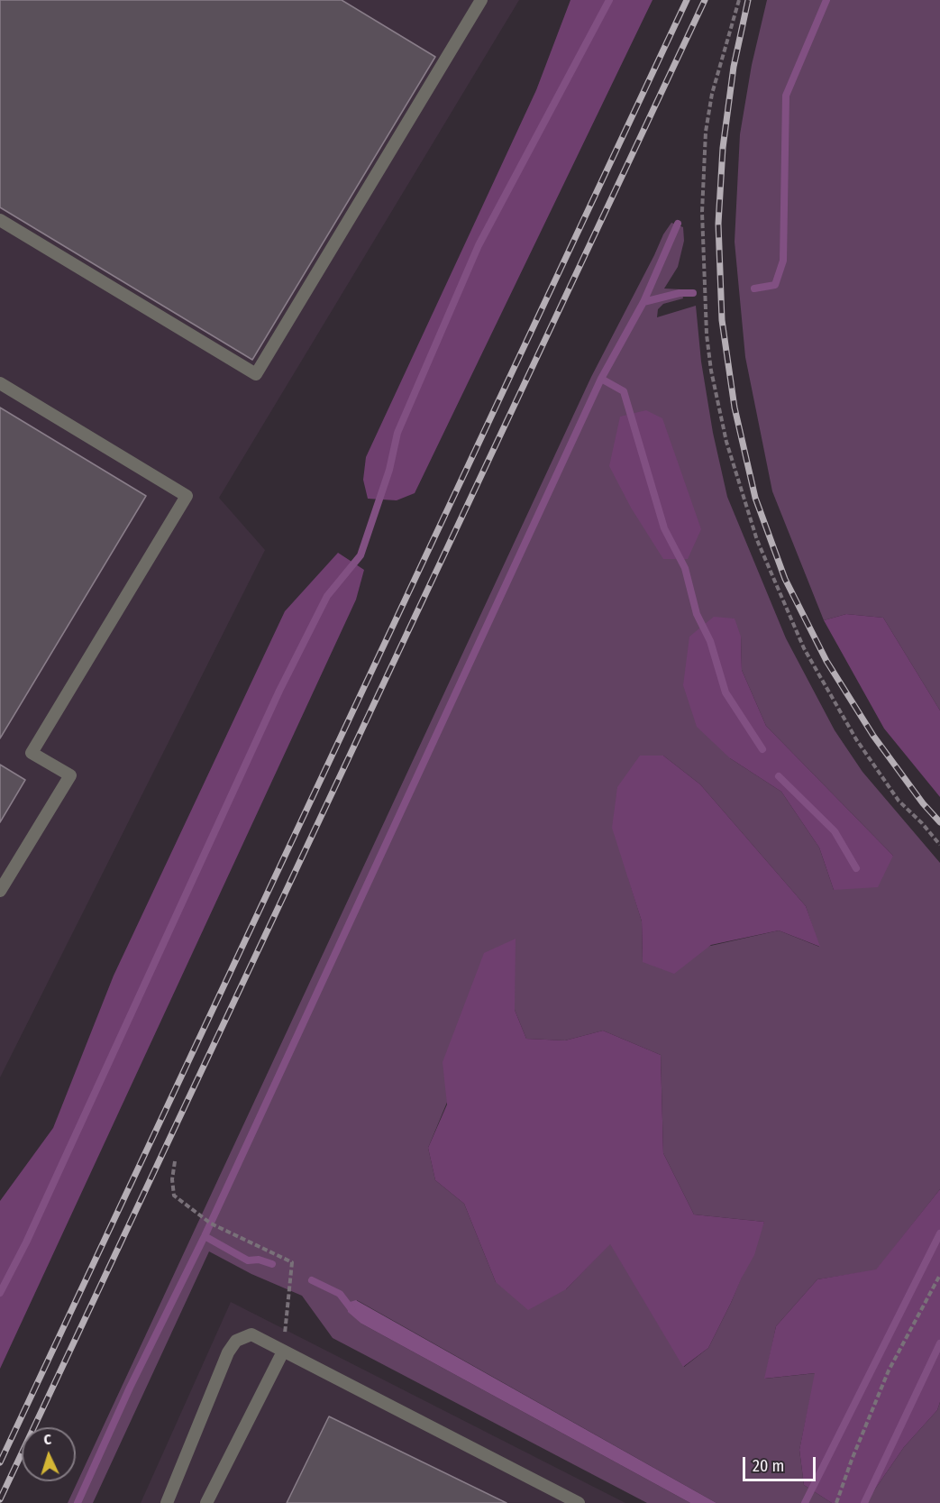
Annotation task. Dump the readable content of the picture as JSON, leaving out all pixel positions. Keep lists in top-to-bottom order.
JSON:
{
  "scale_bar": "20 m",
  "north": "top"
}
